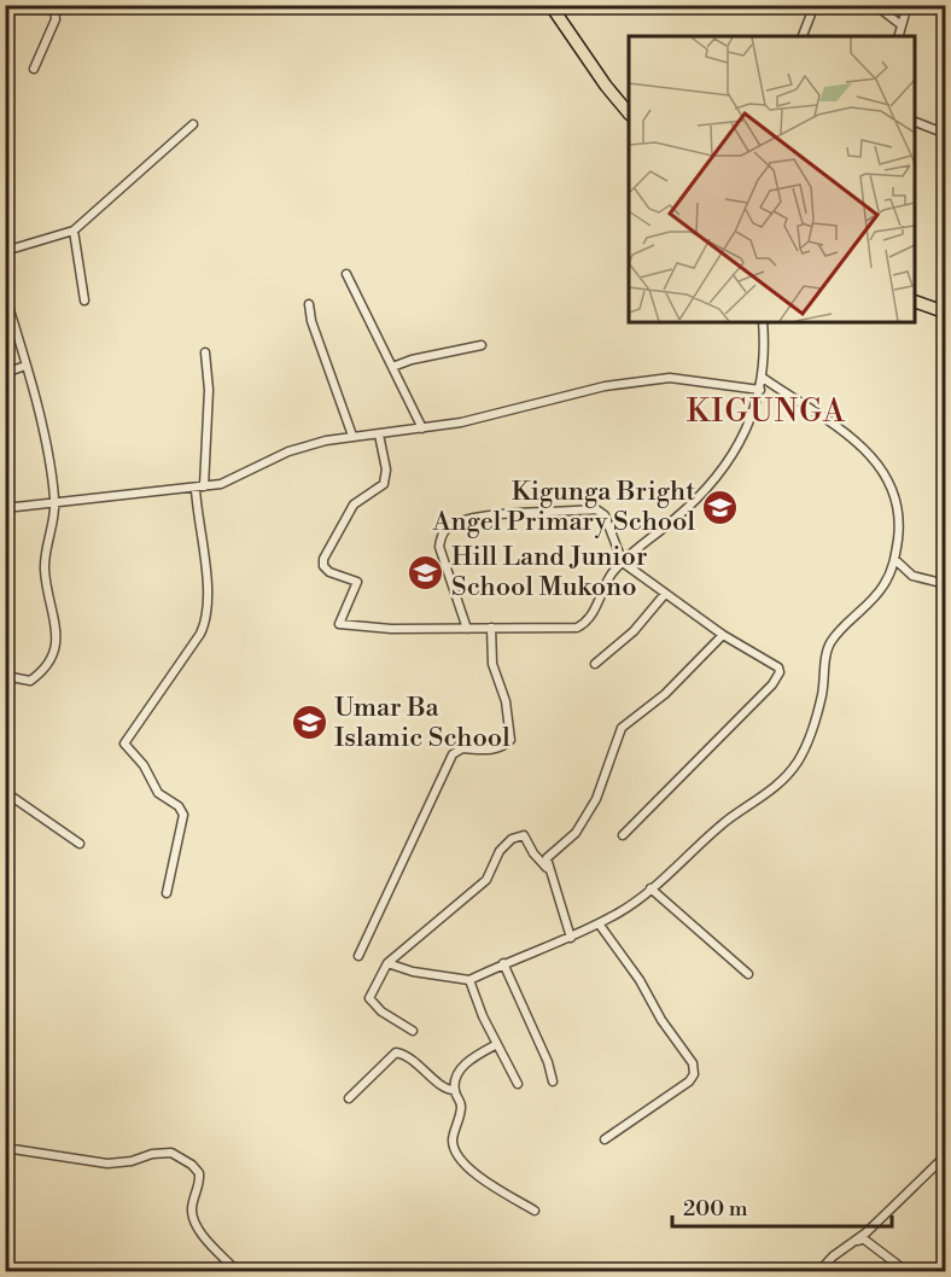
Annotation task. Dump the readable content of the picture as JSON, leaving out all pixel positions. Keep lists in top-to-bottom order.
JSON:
{
  "districts": ["KIGUNGA"],
  "places": {
    "school or university": ["Kigunga Bright Angel Primary School", "Hill Land Junior School Mukono", "Umar Ba Islamic School"]
  },
  "scale_bar": "200 m"
}
